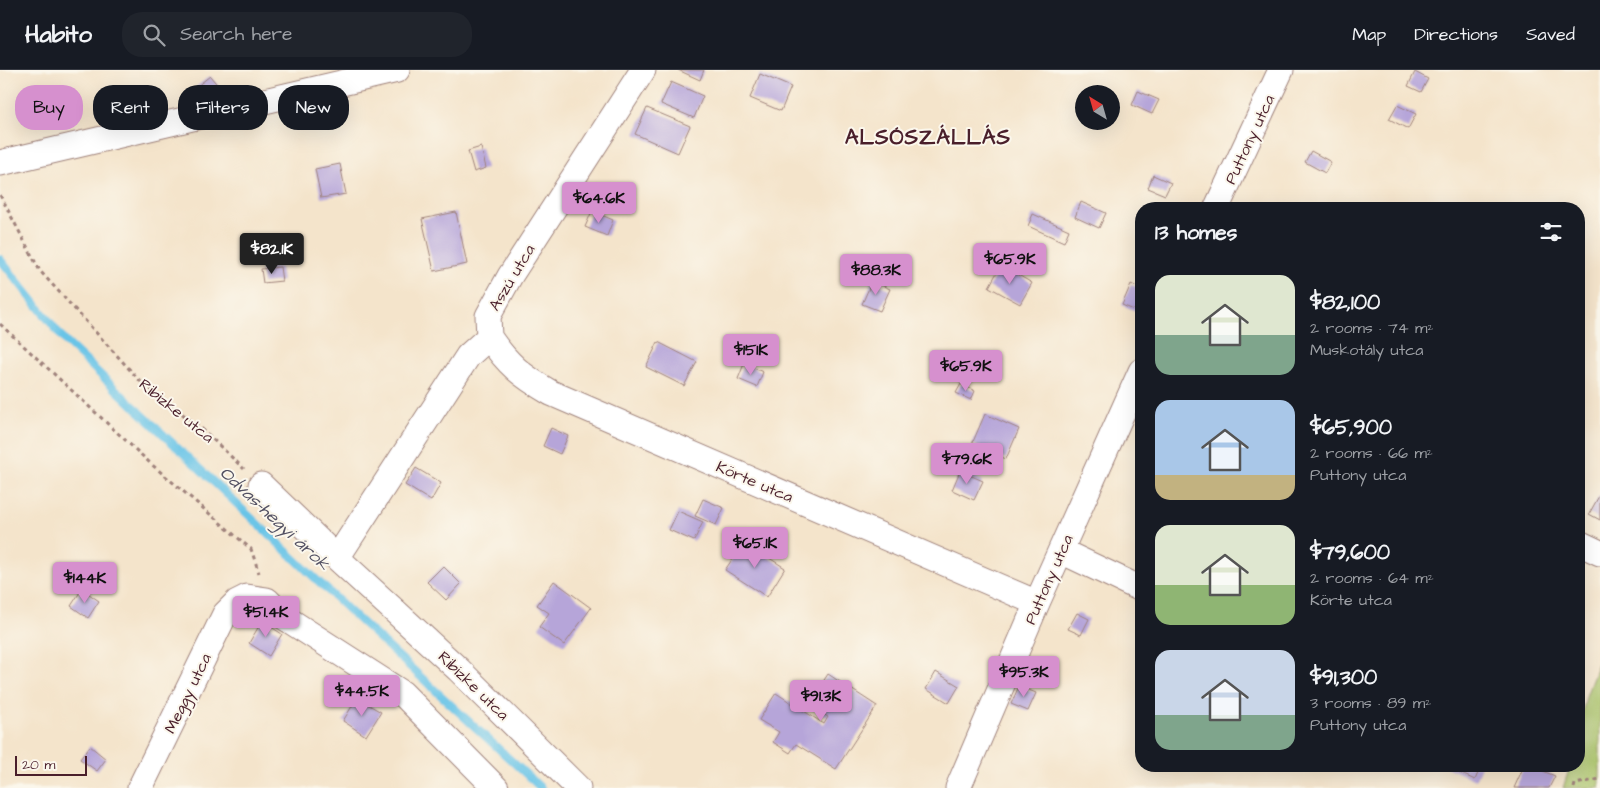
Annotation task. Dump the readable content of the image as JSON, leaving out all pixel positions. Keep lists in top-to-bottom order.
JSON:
{
  "streets": {
    "street": [
      "Puttony utca",
      "Aszú utca",
      "Ribizke utca",
      "Körte utca",
      "Meggy utca"
    ]
  },
  "crossings": [
    ["Puttony utca", "Körte utca"],
    ["Aszú utca", "Körte utca"]
  ],
  "districts": ["ALSÓSZÁLLÁS"],
  "water": ["Odvas-hegyi árok"],
  "scale_bar": "20 m",
  "north": "top left",
  "page": {
    "header": "Habito",
    "search": "Search here",
    "nav": ["Map", "Directions", "Saved"],
    "chip": [
      "Buy",
      "Rent",
      "Filters",
      "New"
    ],
    "price": [
      "$64.6K",
      "$82.1K",
      "$65.9K",
      "$88.3K",
      "$151K",
      "$65.9K",
      "$79.6K",
      "$65.1K",
      "$144K",
      "$51.4K",
      "$95.3K",
      "$44.5K",
      "$91.3K"
    ],
    "heading": "13 homes",
    "list": [
      {
        "name": "$82,100",
        "note": "2 rooms · 74 m² · Muskotály utca"
      },
      {
        "name": "$65,900",
        "note": "2 rooms · 66 m² · Puttony utca"
      },
      {
        "name": "$79,600",
        "note": "2 rooms · 64 m² · Körte utca"
      },
      {
        "name": "$91,300",
        "note": "3 rooms · 89 m² · Puttony utca"
      }
    ],
    "scale": "20 m"
  }
}
